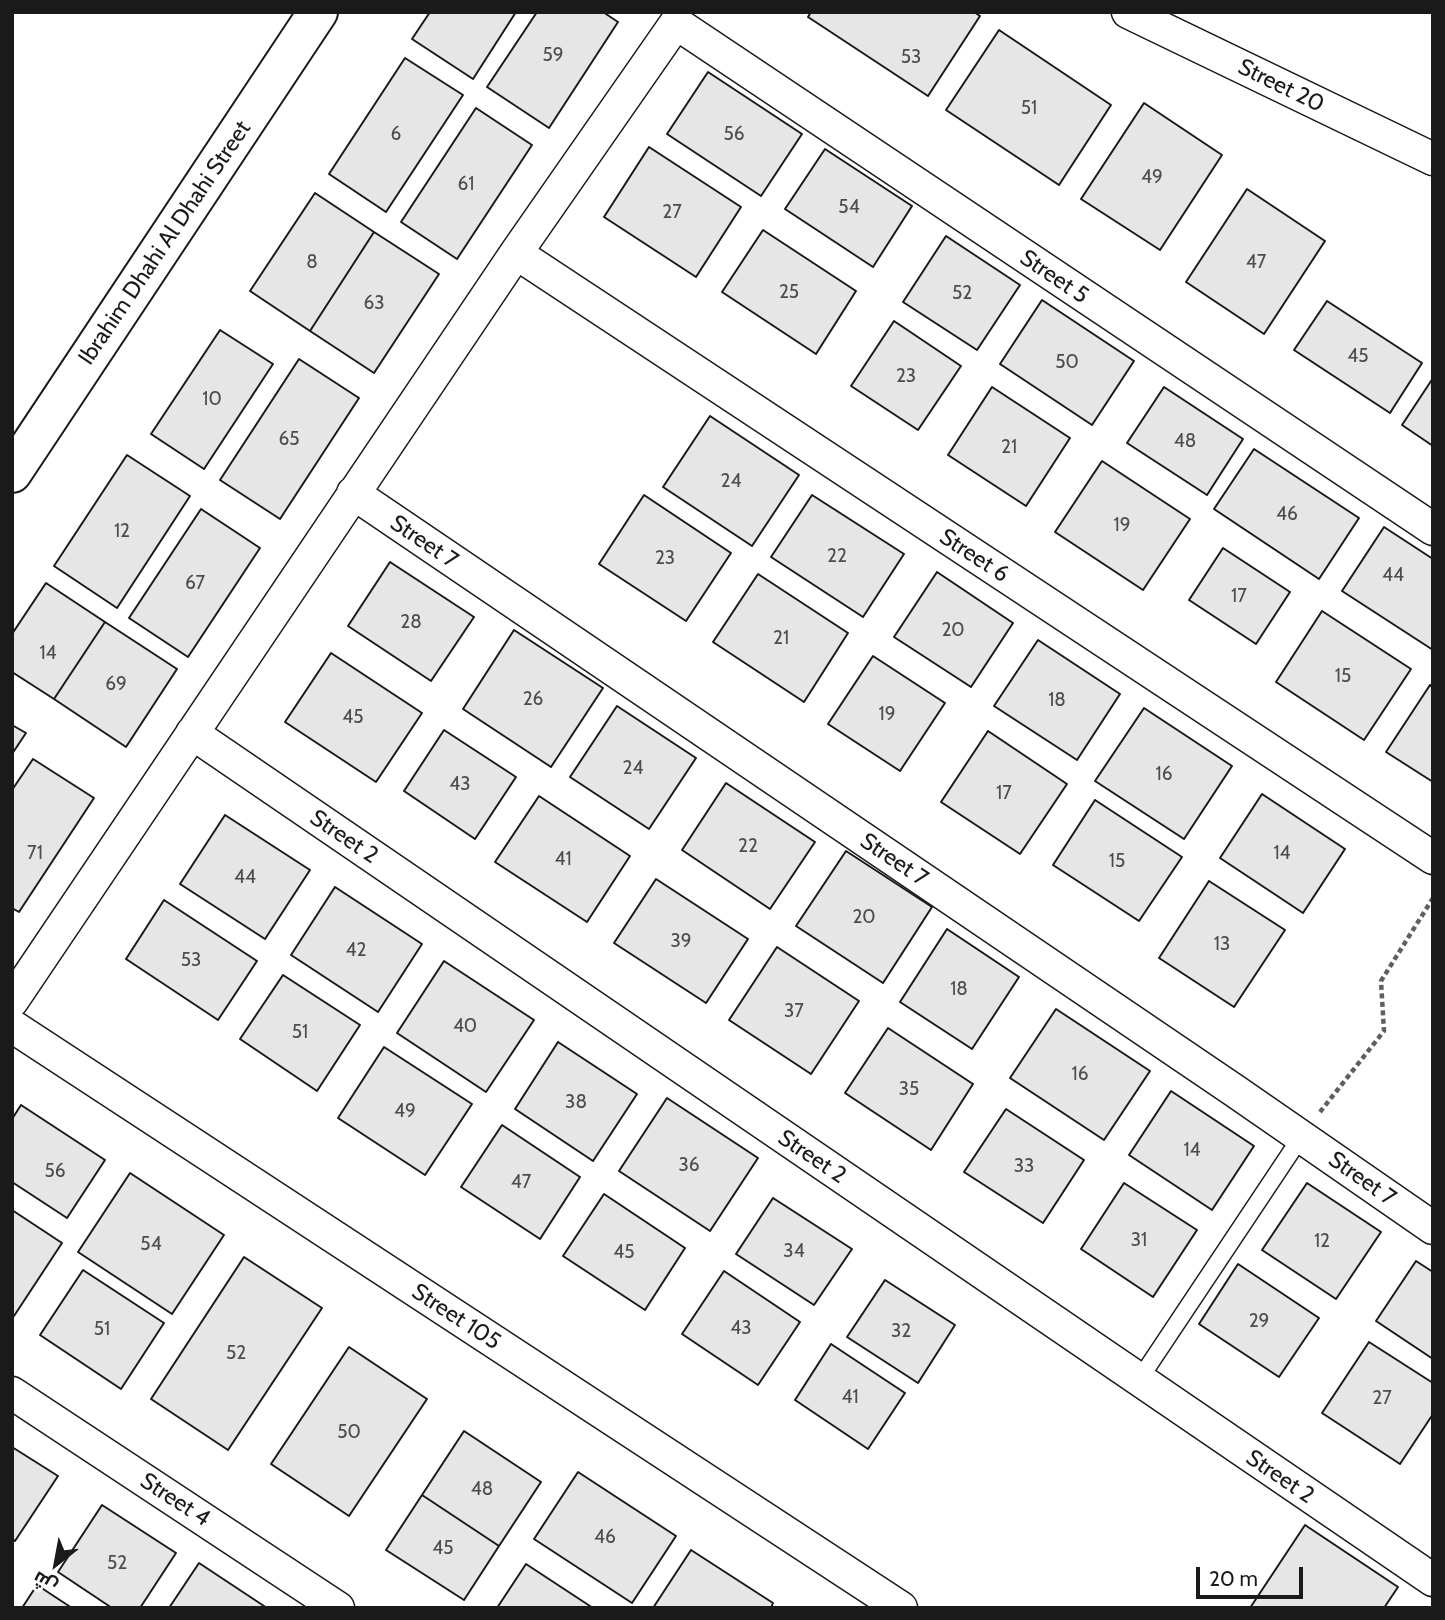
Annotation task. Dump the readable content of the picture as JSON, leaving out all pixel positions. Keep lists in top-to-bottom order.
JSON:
{
  "streets": {
    "street": [
      "Street 20",
      "Ibrahim Dhahi Al Dhahi Street",
      "Street 5",
      "Street 7",
      "Street 6",
      "Street 2",
      "Street 105",
      "Street 4"
    ]
  },
  "crossings": [
    ["Street 5", "Street 6"]
  ],
  "house_numbers": [
    "59",
    "53",
    "51",
    "6",
    "56",
    "49",
    "61",
    "54",
    "27",
    "8",
    "47",
    "25",
    "52",
    "63",
    "45",
    "50",
    "23",
    "10",
    "65",
    "48",
    "21",
    "24",
    "46",
    "19",
    "12",
    "22",
    "23",
    "44",
    "67",
    "17",
    "28",
    "20",
    "21",
    "14",
    "15",
    "69",
    "26",
    "18",
    "19",
    "45",
    "24",
    "16",
    "43",
    "17",
    "22",
    "71",
    "14",
    "41",
    "15",
    "44",
    "20",
    "39",
    "13",
    "42",
    "53",
    "18",
    "37",
    "40",
    "51",
    "16",
    "35",
    "38",
    "49",
    "14",
    "36",
    "33",
    "56",
    "47",
    "31",
    "12",
    "54",
    "34",
    "45",
    "29",
    "43",
    "51",
    "32",
    "52",
    "41",
    "27",
    "50",
    "48",
    "46",
    "45",
    "52"
  ],
  "scale_bar": "20 m",
  "north": "bottom left"
}
